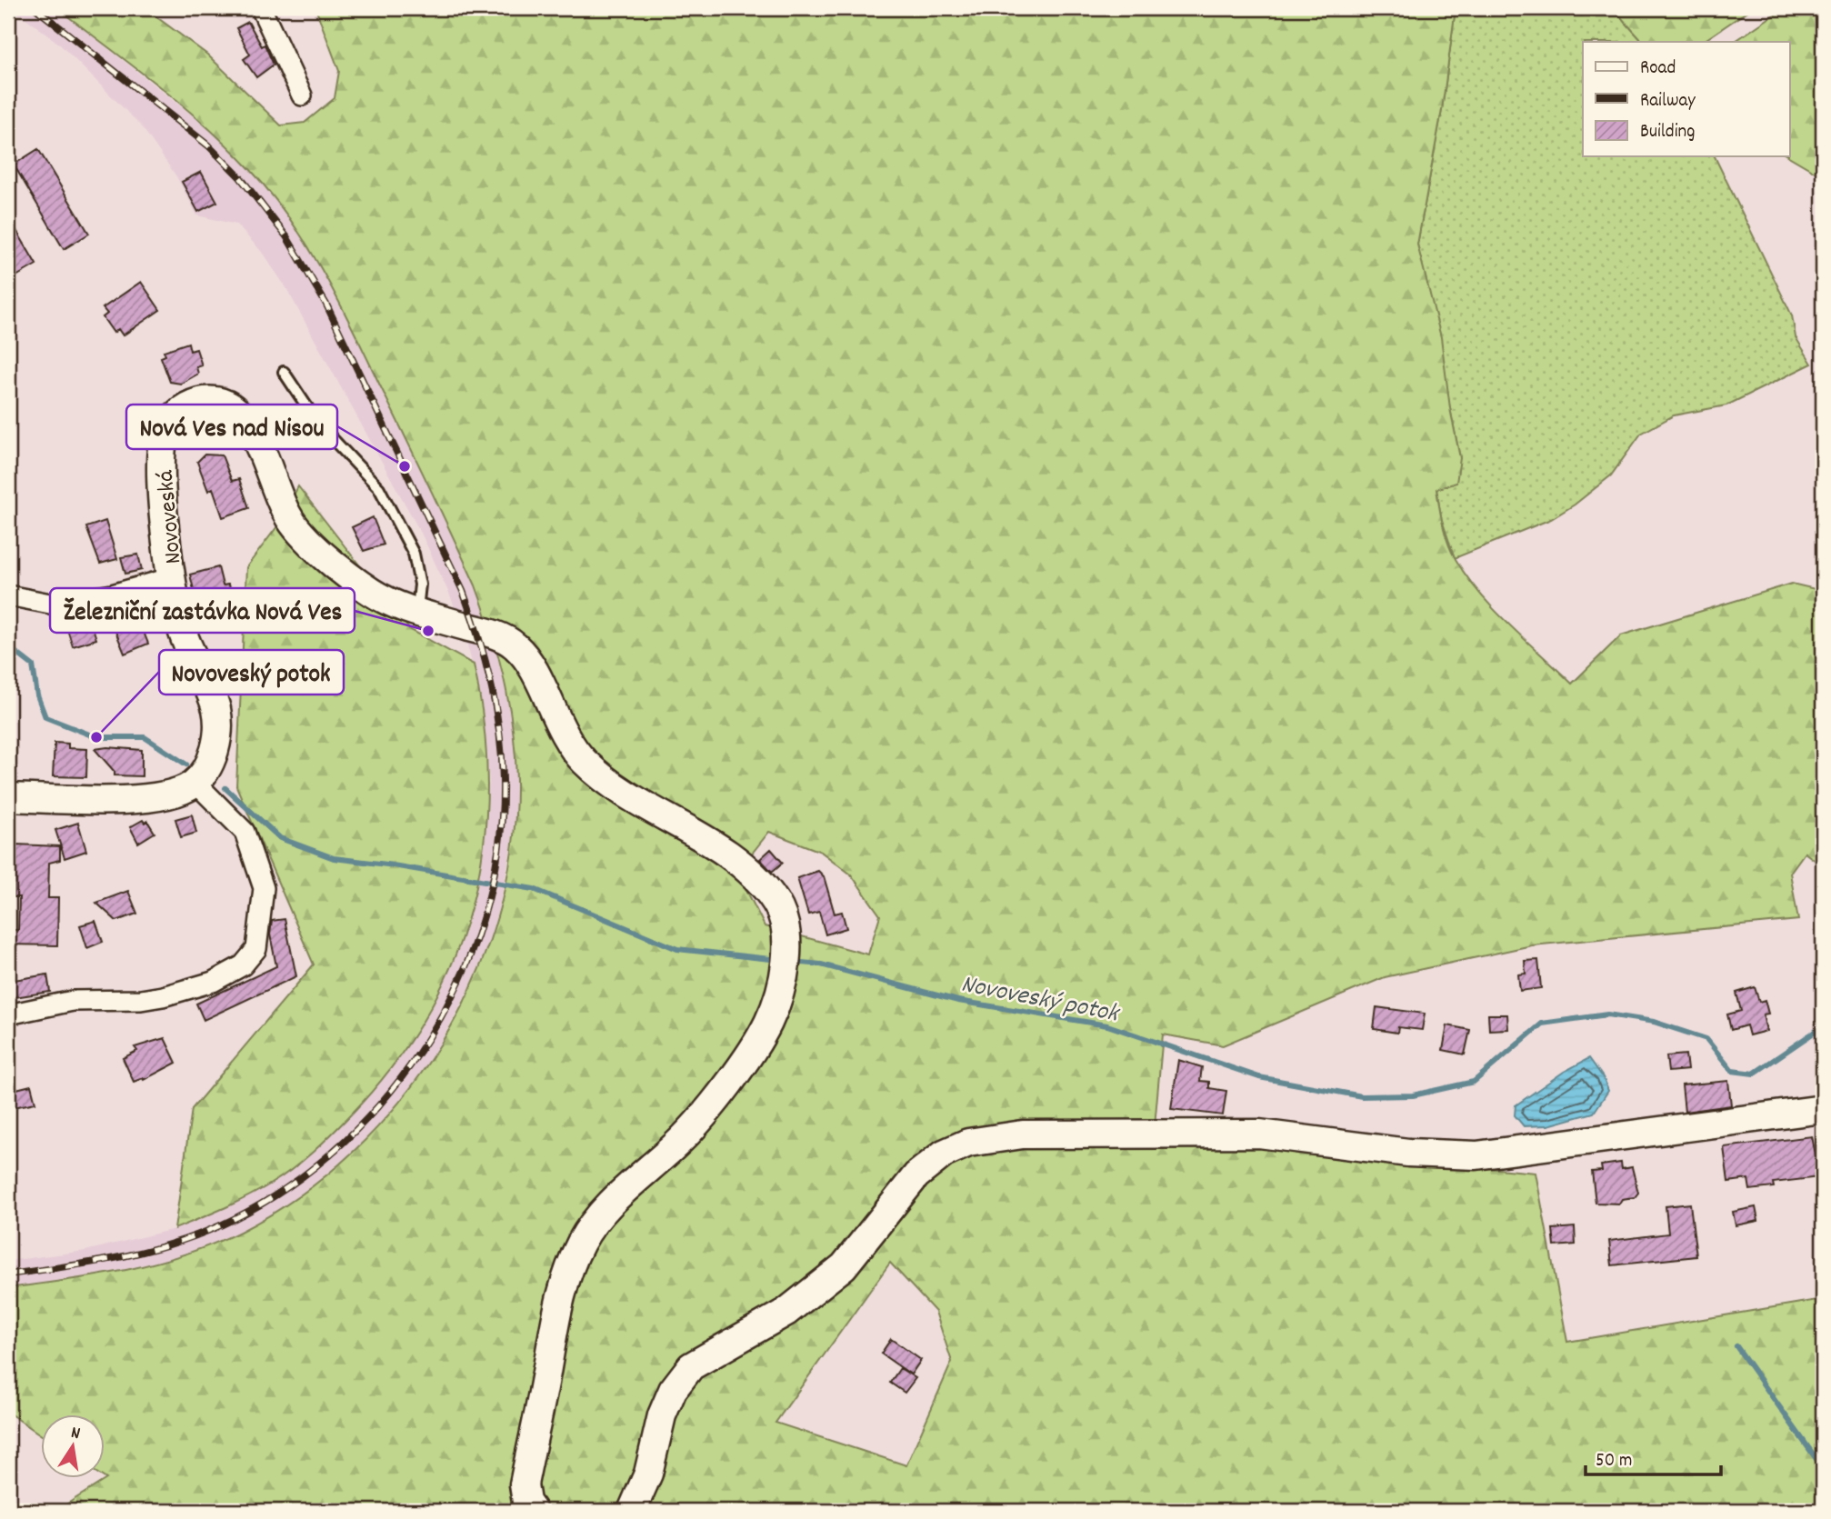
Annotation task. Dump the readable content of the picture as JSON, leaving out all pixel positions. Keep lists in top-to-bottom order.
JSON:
{
  "streets": {
    "street": ["Novoveská"]
  },
  "water": ["Novoveský potok"],
  "places": ["Nová Ves nad Nisou", "Železniční zastávka Nová Ves", "Novoveský potok"],
  "legend": ["Road", "Railway", "Building"],
  "scale_bar": "50 m",
  "north": "top"
}
